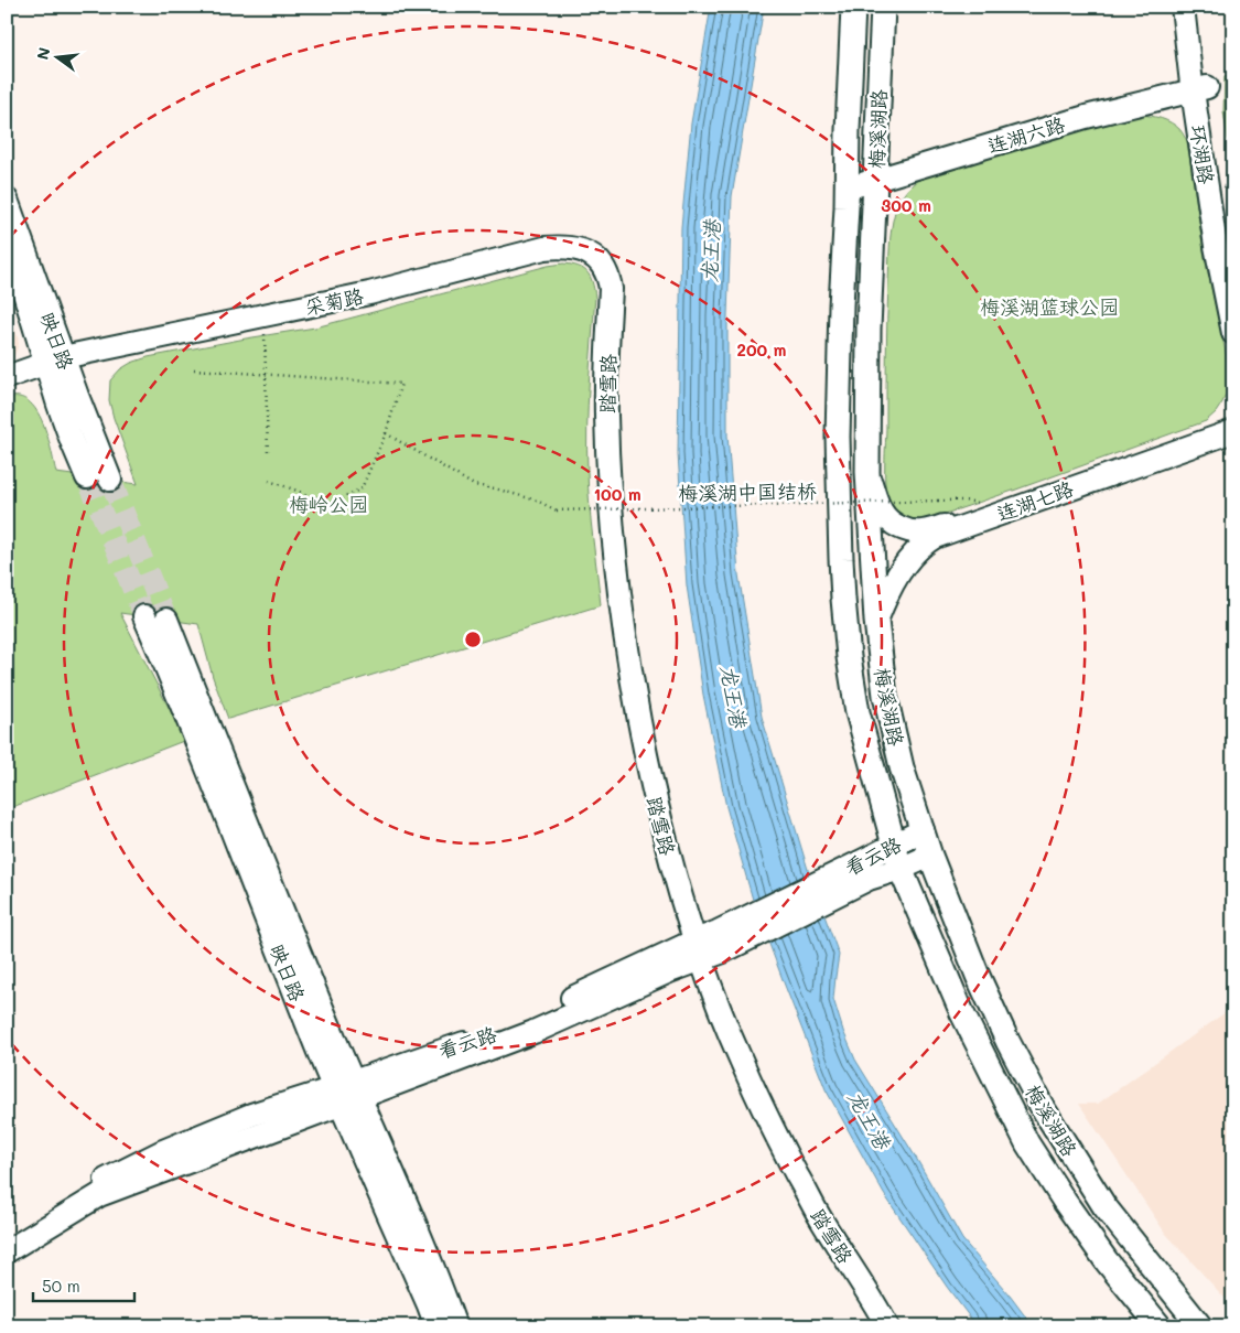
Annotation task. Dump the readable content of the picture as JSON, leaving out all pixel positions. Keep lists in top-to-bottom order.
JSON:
{
  "streets": {
    "main road": ["梅溪湖路"],
    "street": [
      "连湖六路",
      "环湖路",
      "采菊路",
      "映日路",
      "踏雪路",
      "连湖七路",
      "看云路"
    ],
    "path": ["梅溪湖中国结桥"]
  },
  "crossings": [
    ["梅溪湖路", "连湖六路"],
    ["梅溪湖路", "连湖七路"],
    ["梅溪湖路", "看云路"],
    ["连湖六路", "环湖路"],
    ["采菊路", "映日路"],
    ["采菊路", "踏雪路"],
    ["映日路", "看云路"],
    ["踏雪路", "看云路"],
    ["梅溪湖中国结桥", "连湖七路"]
  ],
  "water": ["龙王港"],
  "parks": ["梅溪湖篮球公园", "梅岭公园"],
  "scale_bar": "50 m",
  "north": "left",
  "rings": ["300 m", "200 m", "100 m"]
}
